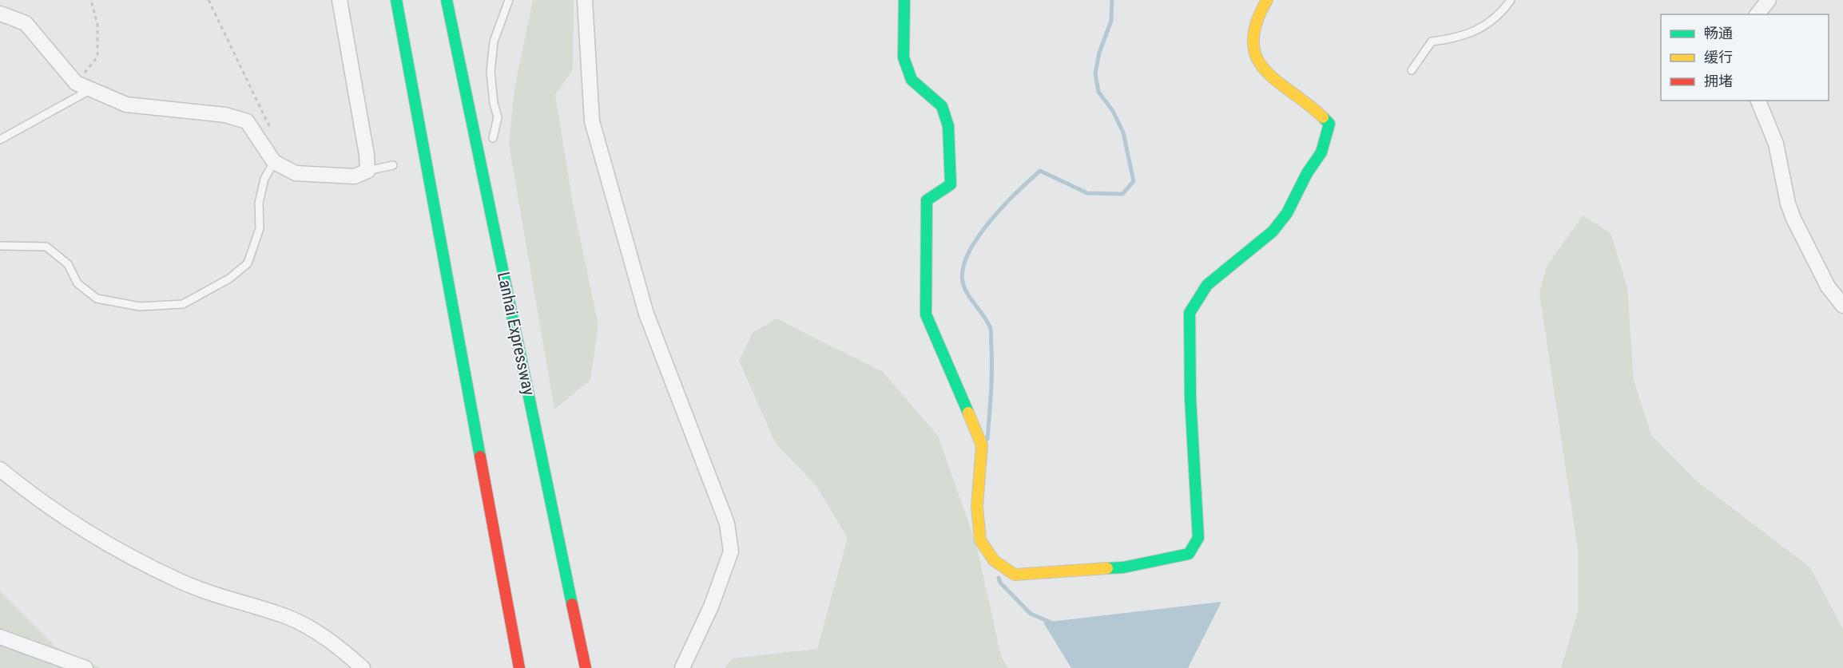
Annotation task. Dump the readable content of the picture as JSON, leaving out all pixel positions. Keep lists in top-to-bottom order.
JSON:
{
  "streets": {
    "main road": ["Lanhai Expressway"]
  },
  "legend": ["畅通", "缓行", "拥堵"]
}
